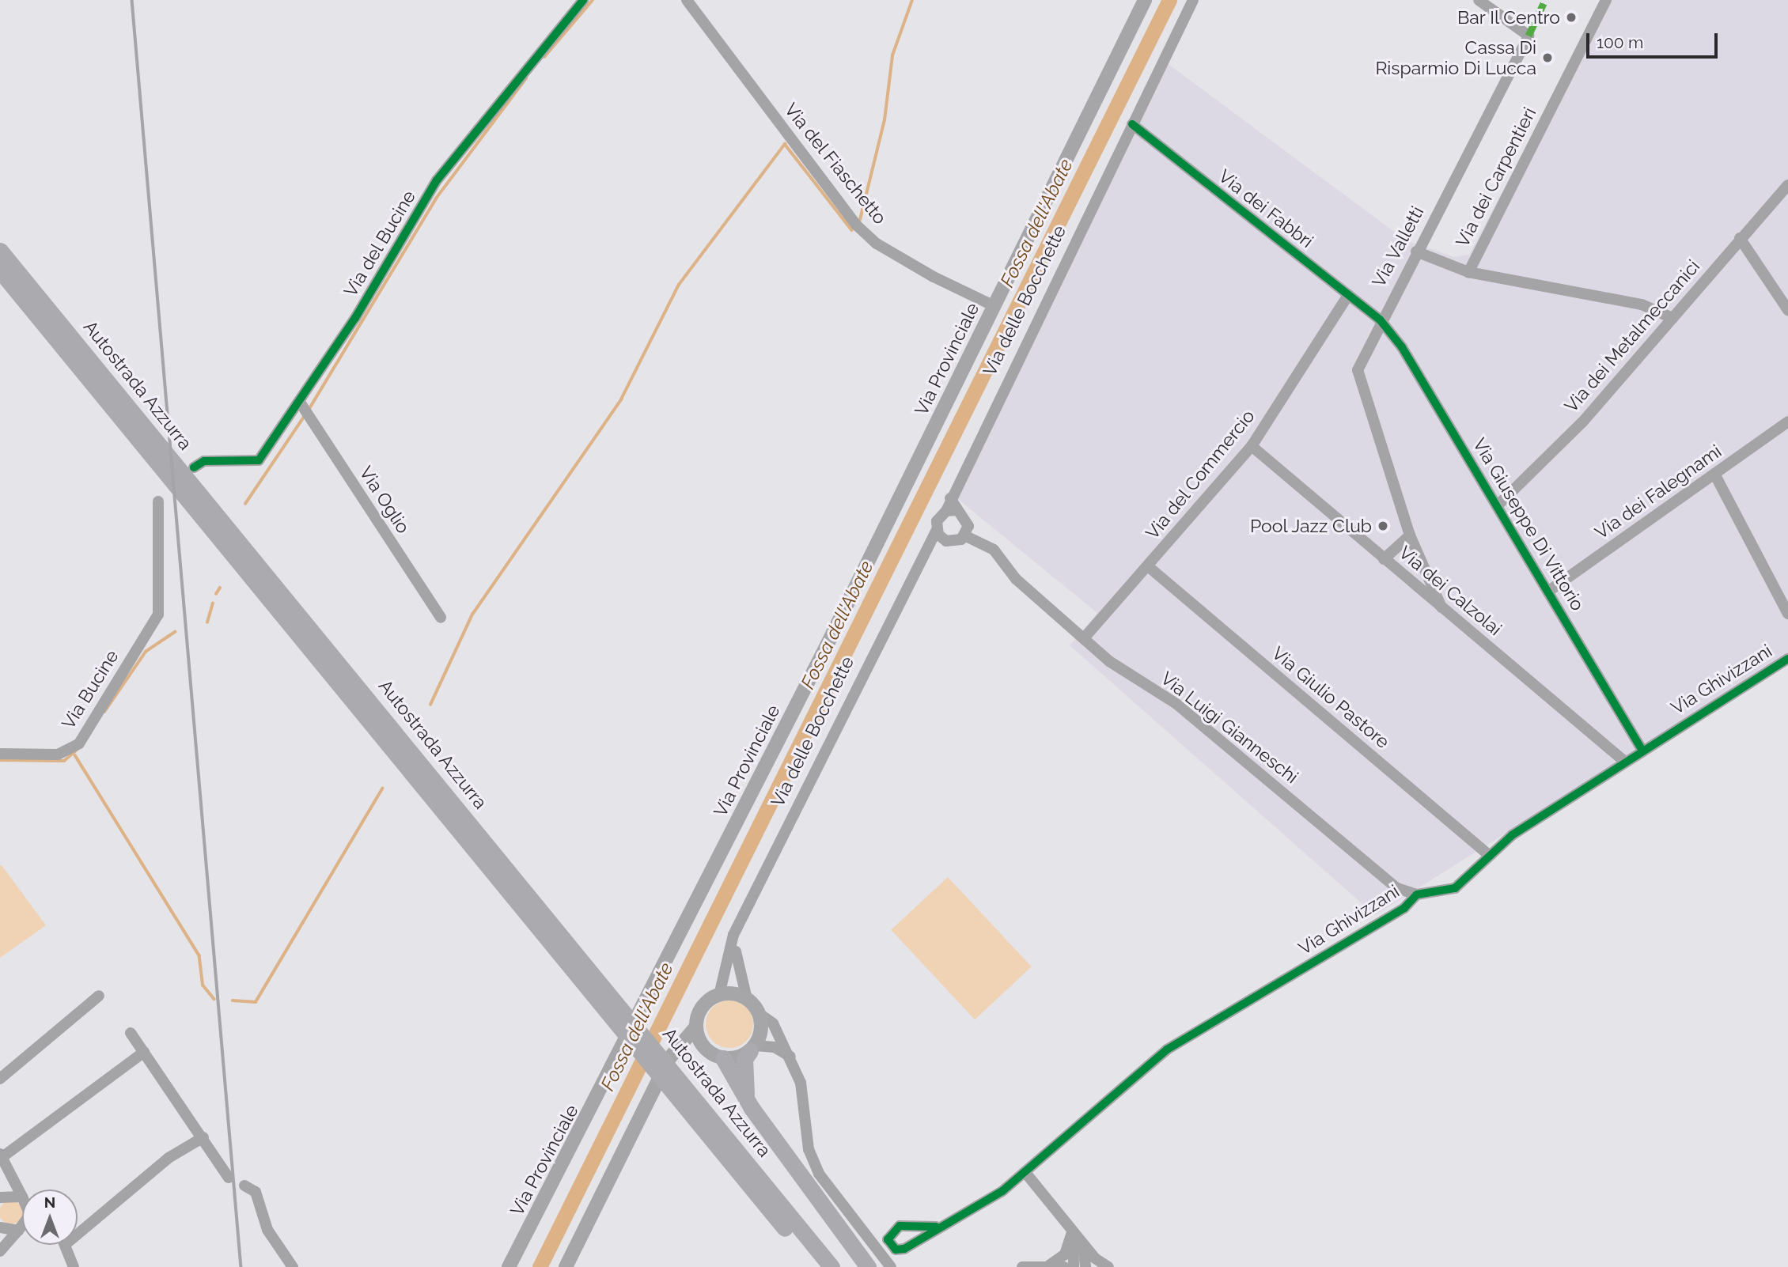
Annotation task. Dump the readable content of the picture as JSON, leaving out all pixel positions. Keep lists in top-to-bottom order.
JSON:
{
  "streets": {
    "highway": ["Autostrada Azzurra"],
    "main road": ["Via Provinciale"],
    "street": [
      "Via del Fiaschetto",
      "Via dei Carpentieri",
      "Via dei Fabbri",
      "Via del Bucine",
      "Via Valletti",
      "Via delle Bocchette",
      "Via dei Metalmeccanici",
      "Via del Commercio",
      "Via dei Falegnami",
      "Via Oglio",
      "Via Giuseppe Di Vittorio",
      "Via dei Calzolai",
      "Via Ghivizzani",
      "Via Bucine",
      "Via Giulio Pastore",
      "Via Luigi Gianneschi"
    ]
  },
  "crossings": [
    ["Via del Fiaschetto", "Via Provinciale"],
    ["Via dei Carpentieri", "Via dei Metalmeccanici"],
    ["Via dei Fabbri", "Via Valletti"],
    ["Via dei Fabbri", "Via delle Bocchette"],
    ["Via dei Fabbri", "Via del Commercio"],
    ["Via dei Fabbri", "Via Giuseppe Di Vittorio"],
    ["Via del Bucine", "Via Oglio"],
    ["Via Valletti", "Via Giuseppe Di Vittorio"],
    ["Via Valletti", "Via dei Calzolai"],
    ["Via dei Metalmeccanici", "Via Giuseppe Di Vittorio"],
    ["Via del Commercio", "Via dei Calzolai"],
    ["Via del Commercio", "Via Giulio Pastore"],
    ["Via del Commercio", "Via Luigi Gianneschi"],
    ["Via dei Falegnami", "Via Giuseppe Di Vittorio"],
    ["Via Giuseppe Di Vittorio", "Via Ghivizzani"],
    ["Via dei Calzolai", "Via Ghivizzani"],
    ["Via Ghivizzani", "Via Giulio Pastore"],
    ["Via Ghivizzani", "Via Luigi Gianneschi"]
  ],
  "water": ["Fossa dell'Abate"],
  "places": ["Bar Il Centro", "Cassa Di Risparmio Di Lucca", "Pool Jazz Club"],
  "scale_bar": "100 m",
  "north": "top"
}
